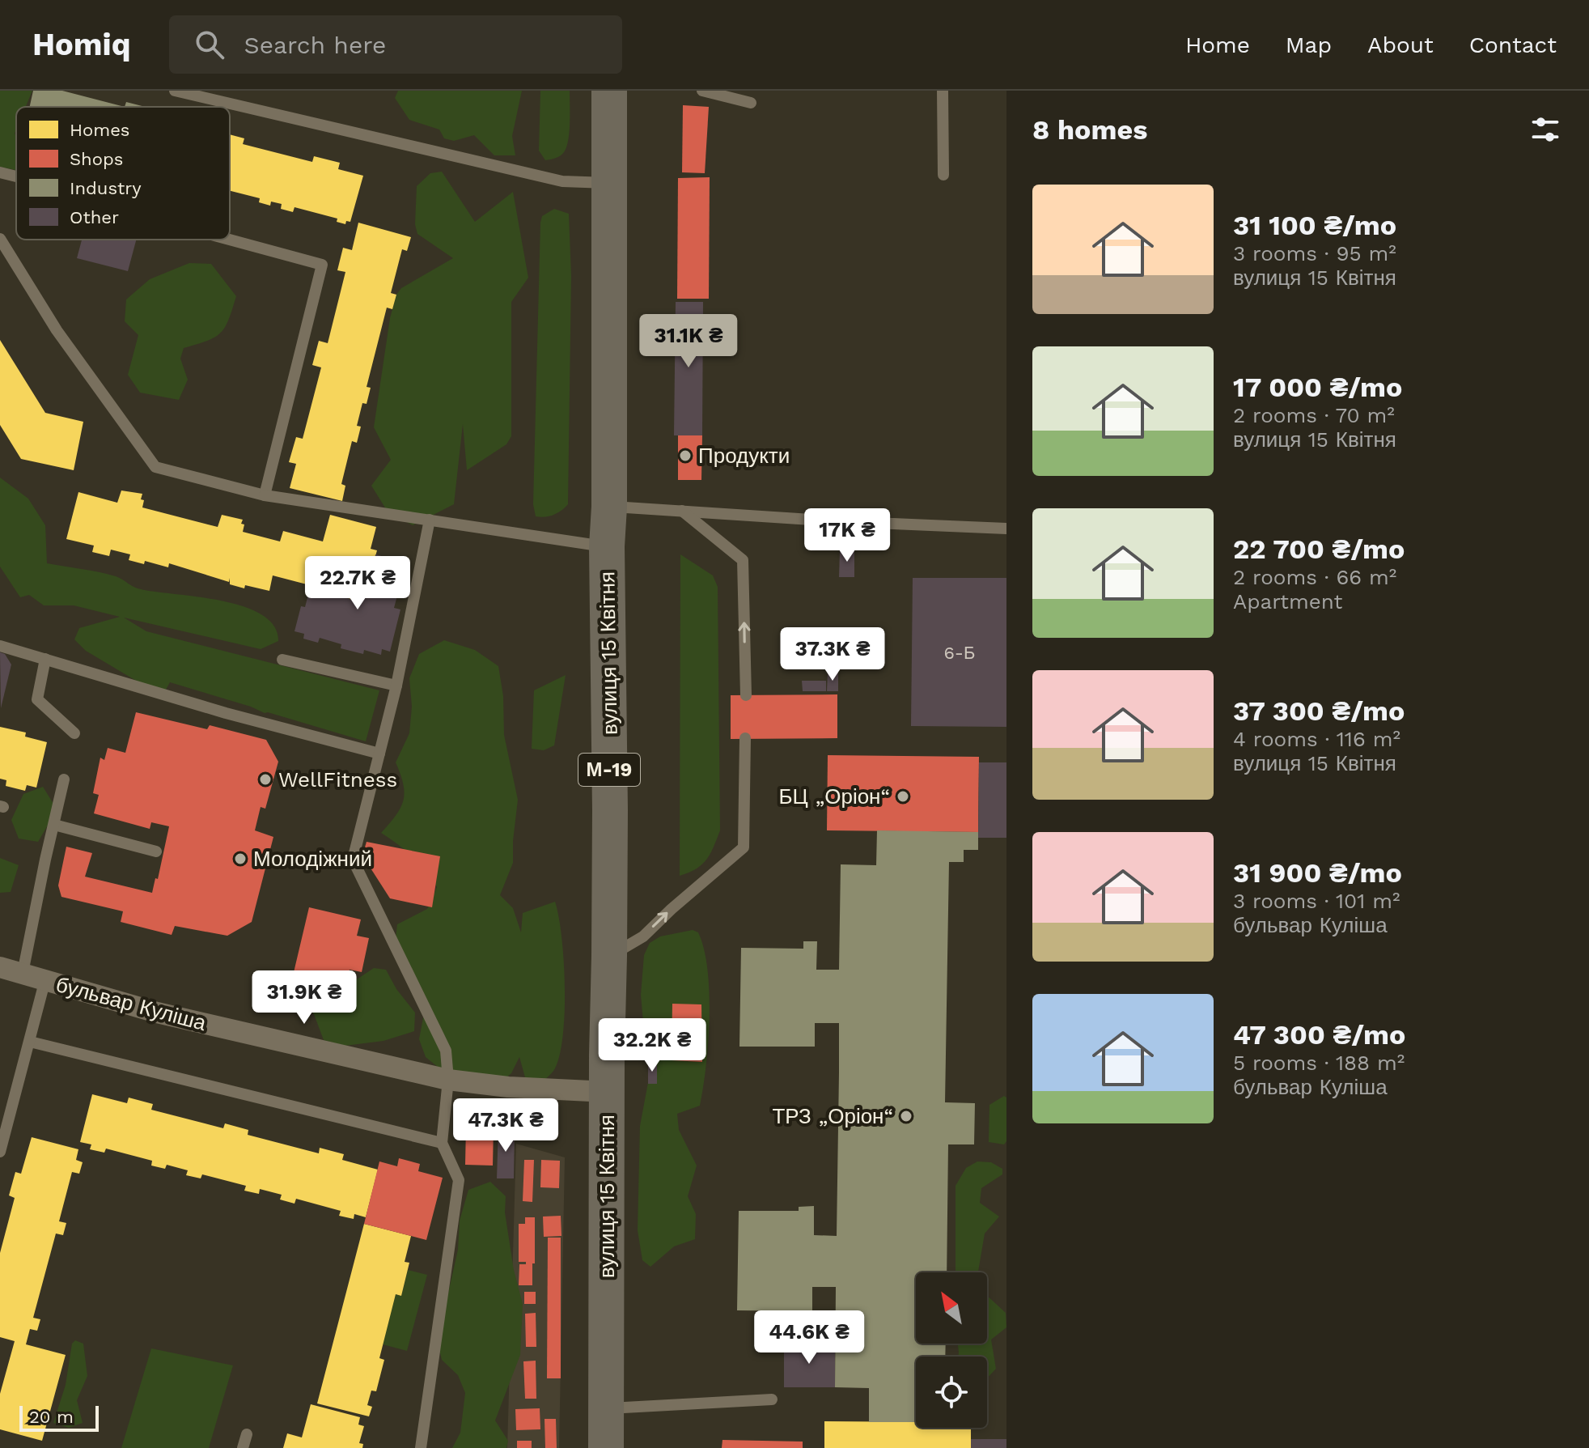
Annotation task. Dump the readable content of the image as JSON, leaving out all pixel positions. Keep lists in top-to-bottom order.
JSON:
{
  "streets": {
    "highway": ["вулиця 15 Квітня", "М-19"],
    "street": ["бульвар Куліша"]
  },
  "crossings": [
    ["вулиця 15 Квітня", "бульвар Куліша"]
  ],
  "places": [
    "Продукти",
    "WellFitness",
    "БЦ „Оріон“",
    "Молодіжний",
    "ТРЗ „Оріон“"
  ],
  "house_numbers": ["6-Б"],
  "legend": [
    "Homes",
    "Shops",
    "Industry",
    "Other"
  ],
  "scale_bar": "20 m",
  "north": "top left",
  "page": {
    "header": "Homiq",
    "search": "Search here",
    "nav": [
      "Home",
      "Map",
      "About",
      "Contact"
    ],
    "heading": "8 homes",
    "list": [
      {
        "name": "31 100 ₴/mo",
        "note": "3 rooms · 95 m² · вулиця 15 Квітня"
      },
      {
        "name": "17 000 ₴/mo",
        "note": "2 rooms · 70 m² · вулиця 15 Квітня"
      },
      {
        "name": "22 700 ₴/mo",
        "note": "2 rooms · 66 m² · Apartment"
      },
      {
        "name": "37 300 ₴/mo",
        "note": "4 rooms · 116 m² · вулиця 15 Квітня"
      },
      {
        "name": "31 900 ₴/mo",
        "note": "3 rooms · 101 m² · бульвар Куліша"
      },
      {
        "name": "47 300 ₴/mo",
        "note": "5 rooms · 188 m² · бульвар Куліша"
      }
    ],
    "price": [
      "31.1K ₴",
      "17K ₴",
      "22.7K ₴",
      "37.3K ₴",
      "31.9K ₴",
      "32.2K ₴",
      "47.3K ₴",
      "44.6K ₴"
    ],
    "scale": "20 m"
  }
}
